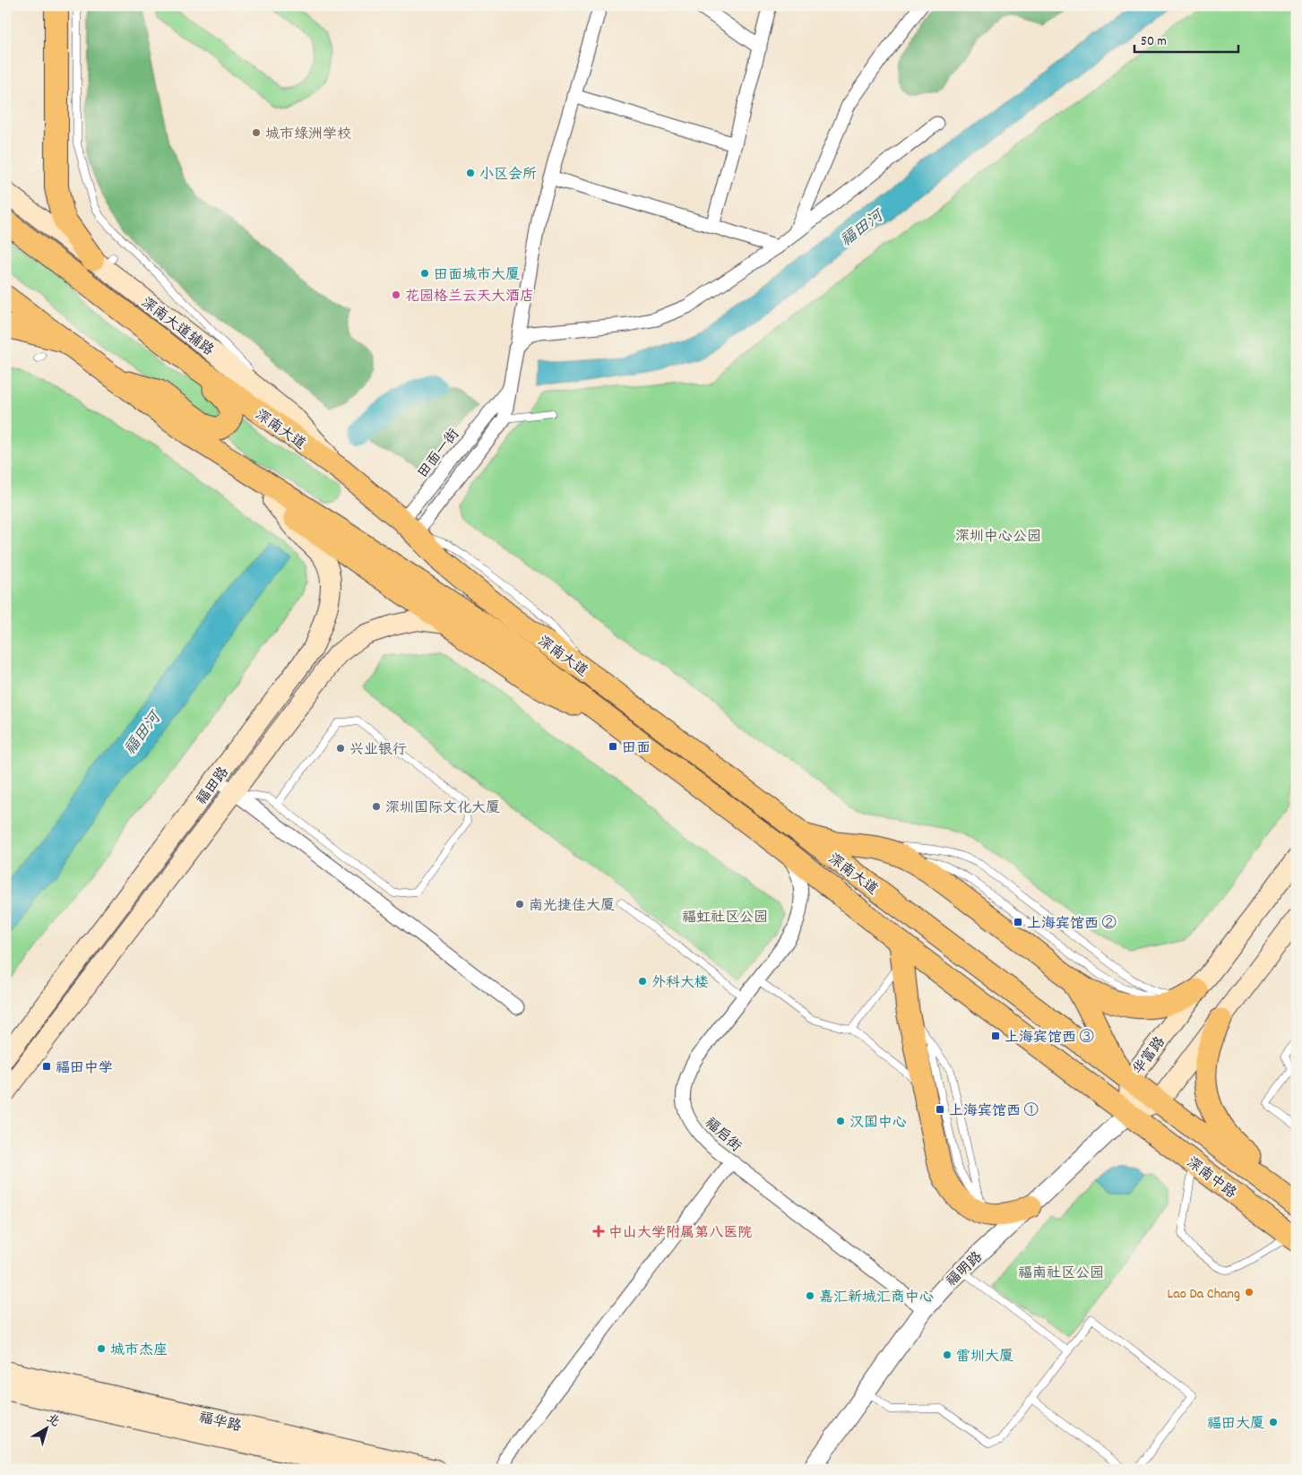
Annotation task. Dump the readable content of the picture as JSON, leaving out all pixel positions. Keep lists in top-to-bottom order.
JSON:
{
  "streets": {
    "main road": [
      "深南大道辅路",
      "深南大道",
      "福田路",
      "华富路",
      "深南中路",
      "福华路"
    ],
    "street": ["田面一街", "福启街", "福明路"]
  },
  "crossings": [
    ["深南大道辅路", "深南大道"],
    ["深南大道", "田面一街"],
    ["深南大道", "华富路"],
    ["深南大道", "福启街"],
    ["深南大道", "深南中路"],
    ["深南大道", "福明路"],
    ["华富路", "深南中路"],
    ["华富路", "福明路"],
    ["福启街", "福明路"],
    ["深南中路", "福明路"]
  ],
  "water": ["福田河"],
  "parks": ["深圳中心公园", "福虹社区公园", "福南社区公园"],
  "places": {
    "other": [
      "城市绿洲学校",
      "小区会所",
      "田面城市大厦",
      "花园格兰云天大酒店",
      "兴业银行",
      "深圳国际文化大厦",
      "南光捷佳大厦",
      "外科大楼",
      "汉国中心",
      "Lao Da Chang",
      "嘉汇新城汇商中心",
      "城市杰座",
      "雷圳大厦",
      "福田大厦"
    ],
    "transit": [
      "田面",
      "上海宾馆西 ②",
      "上海宾馆西 ③",
      "福田中学",
      "上海宾馆西 ①"
    ],
    "health": ["中山大学附属第八医院"]
  },
  "scale_bar": "50 m",
  "north": "top right"
}
